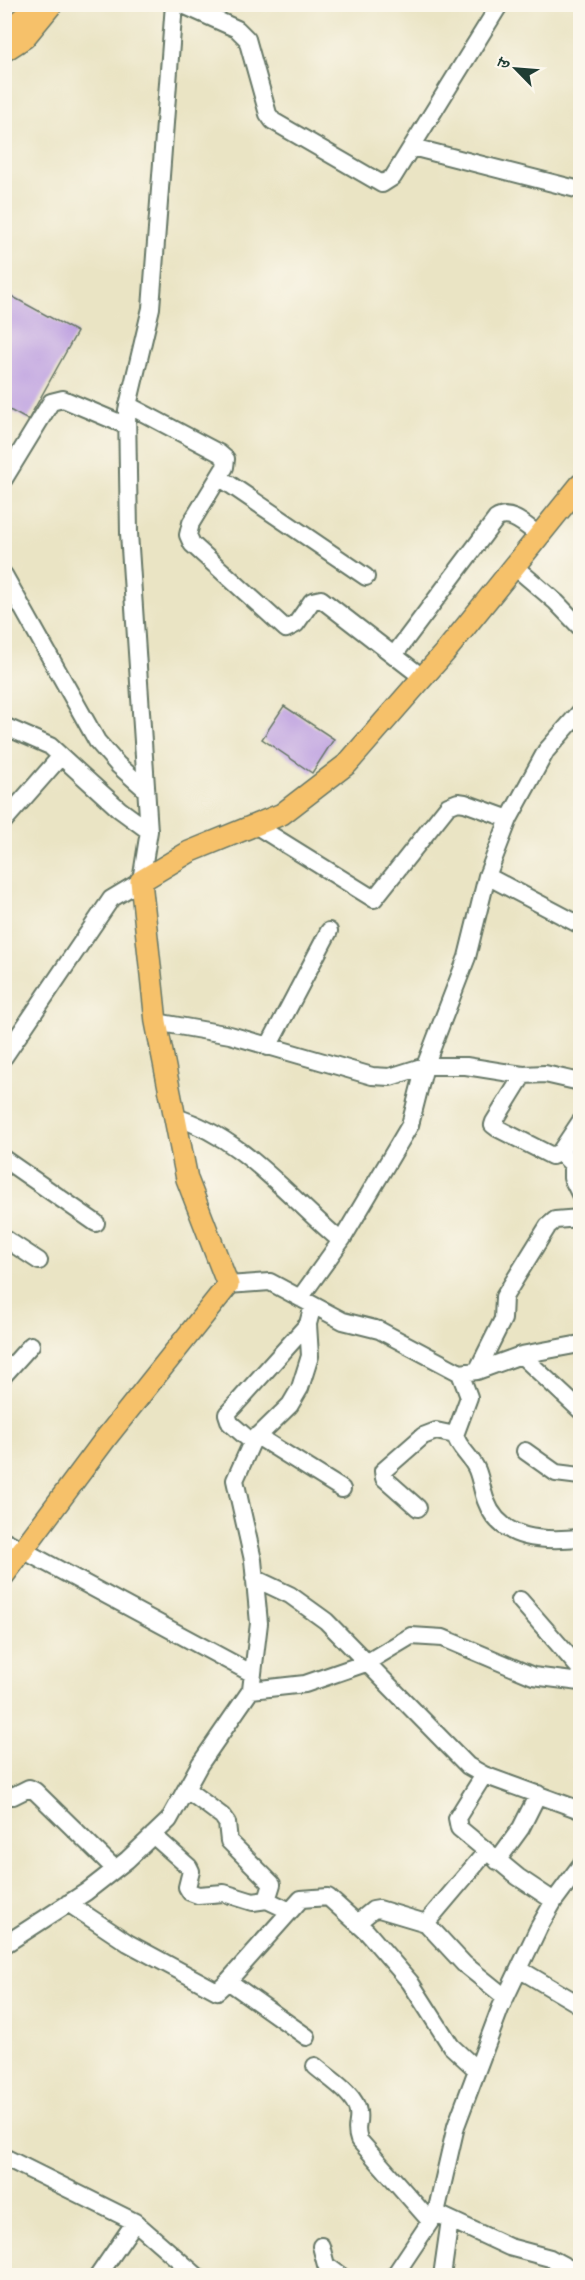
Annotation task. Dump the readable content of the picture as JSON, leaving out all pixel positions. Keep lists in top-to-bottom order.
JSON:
{
  "north": "top left"
}
